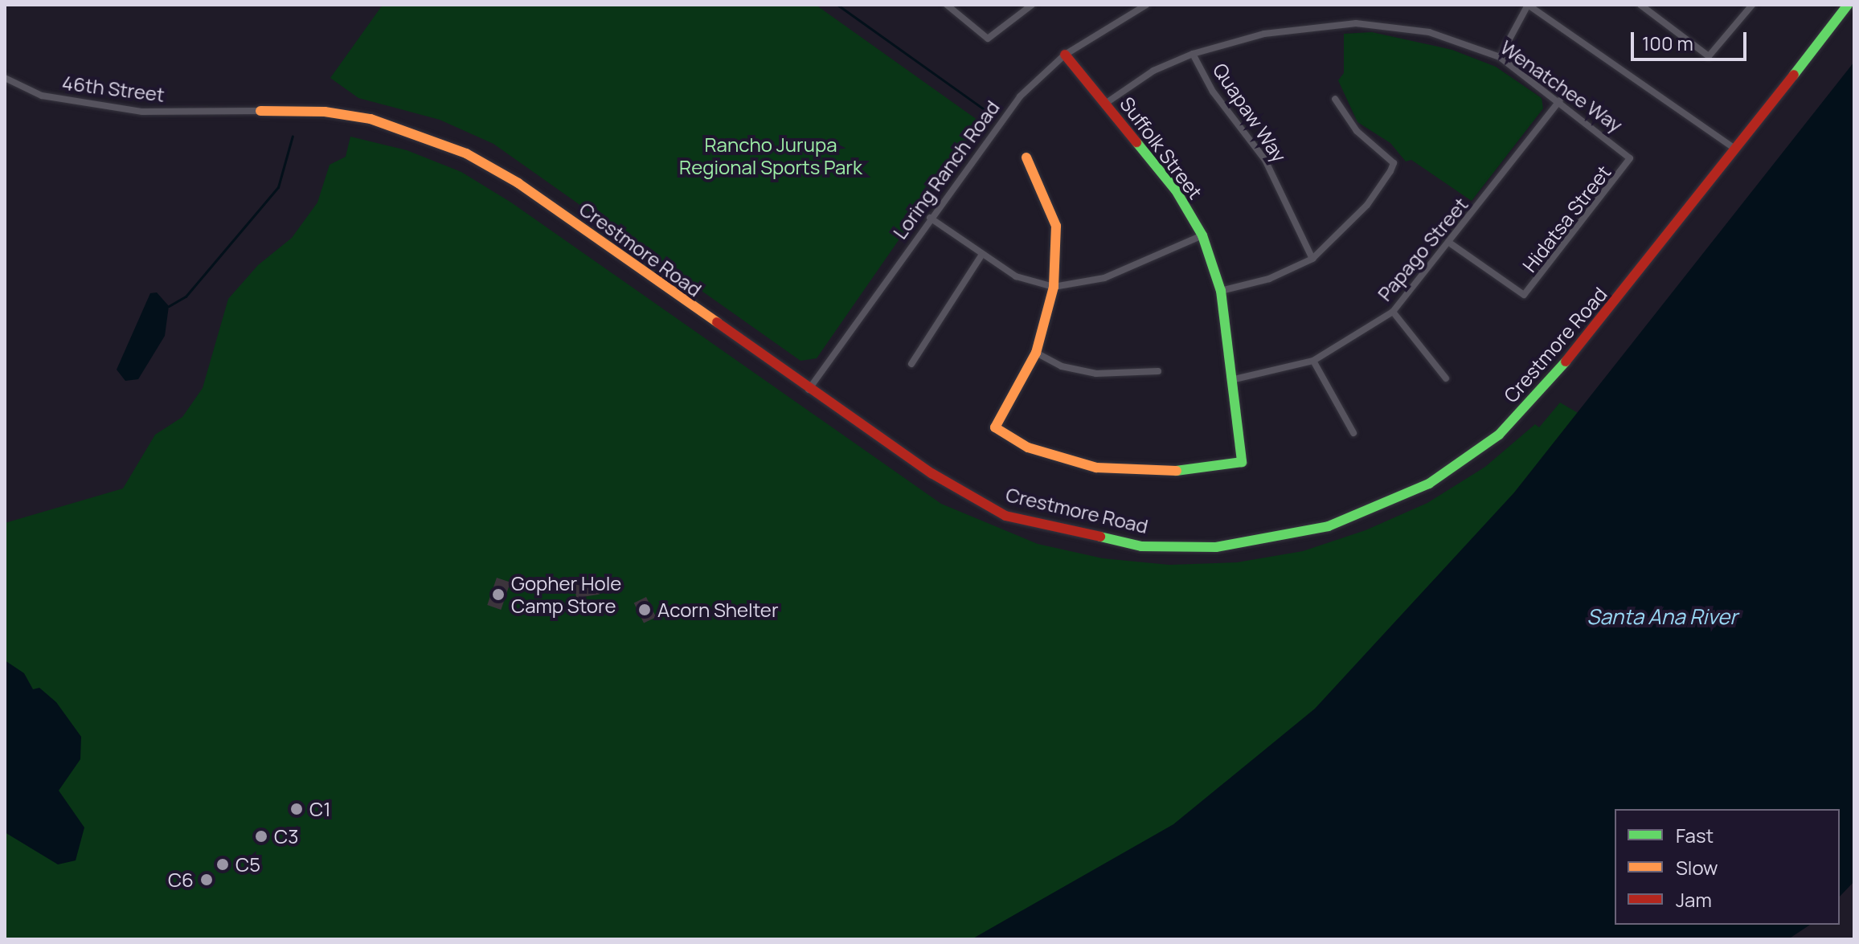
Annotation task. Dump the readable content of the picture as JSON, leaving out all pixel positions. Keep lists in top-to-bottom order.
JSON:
{
  "streets": {
    "street": [
      "Wenatchee Way",
      "46th Street",
      "Quapaw Way",
      "Suffolk Street",
      "Loring Ranch Road",
      "Hidatsa Street",
      "Crestmore Road",
      "Papago Street"
    ]
  },
  "crossings": [
    ["Wenatchee Way", "Quapaw Way"],
    ["Wenatchee Way", "Suffolk Street"],
    ["Wenatchee Way", "Hidatsa Street"],
    ["Wenatchee Way", "Papago Street"],
    ["46th Street", "Crestmore Road"],
    ["Suffolk Street", "Loring Ranch Road"],
    ["Suffolk Street", "Papago Street"],
    ["Loring Ranch Road", "Crestmore Road"],
    ["Hidatsa Street", "Papago Street"]
  ],
  "water": ["Santa Ana River"],
  "parks": ["Rancho Jurupa Regional Sports Park"],
  "places": [
    "Gopher Hole Camp Store",
    "Acorn Shelter",
    "C1",
    "C3",
    "C5",
    "C6"
  ],
  "legend": ["Fast", "Slow", "Jam"],
  "scale_bar": "100 m"
}
